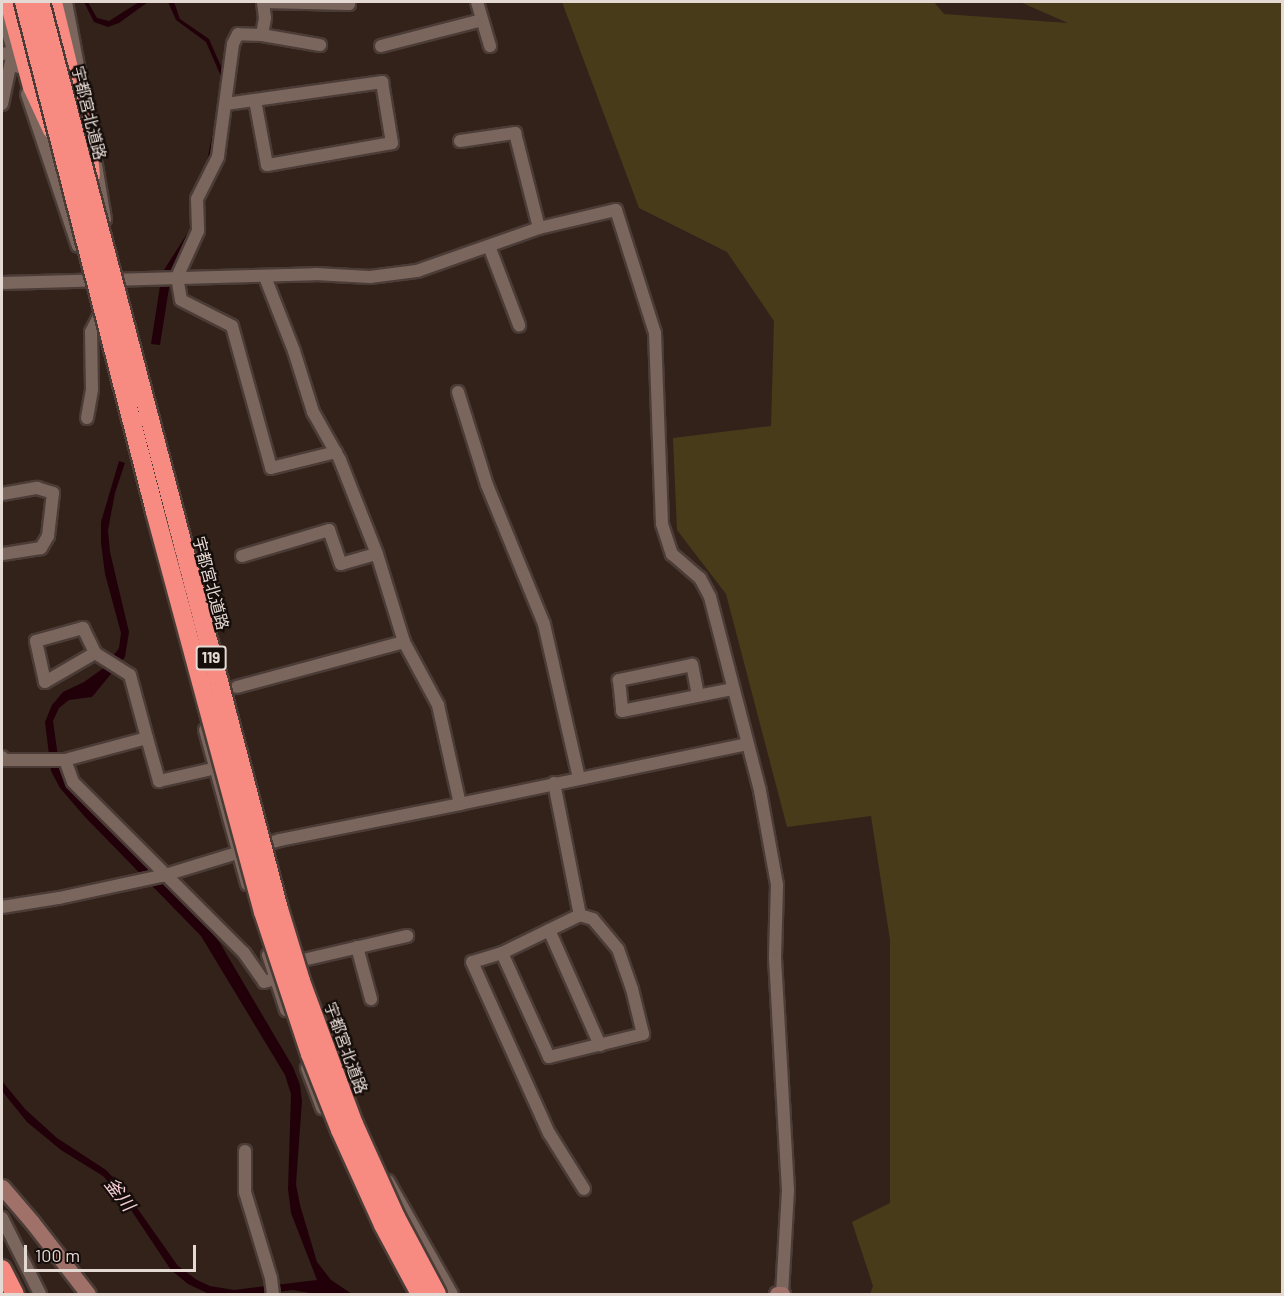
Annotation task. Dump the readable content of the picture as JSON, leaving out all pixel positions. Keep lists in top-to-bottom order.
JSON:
{
  "streets": {
    "highway": ["宇都宮北道路", "119"]
  },
  "water": ["釜川"],
  "scale_bar": "100 m"
}
